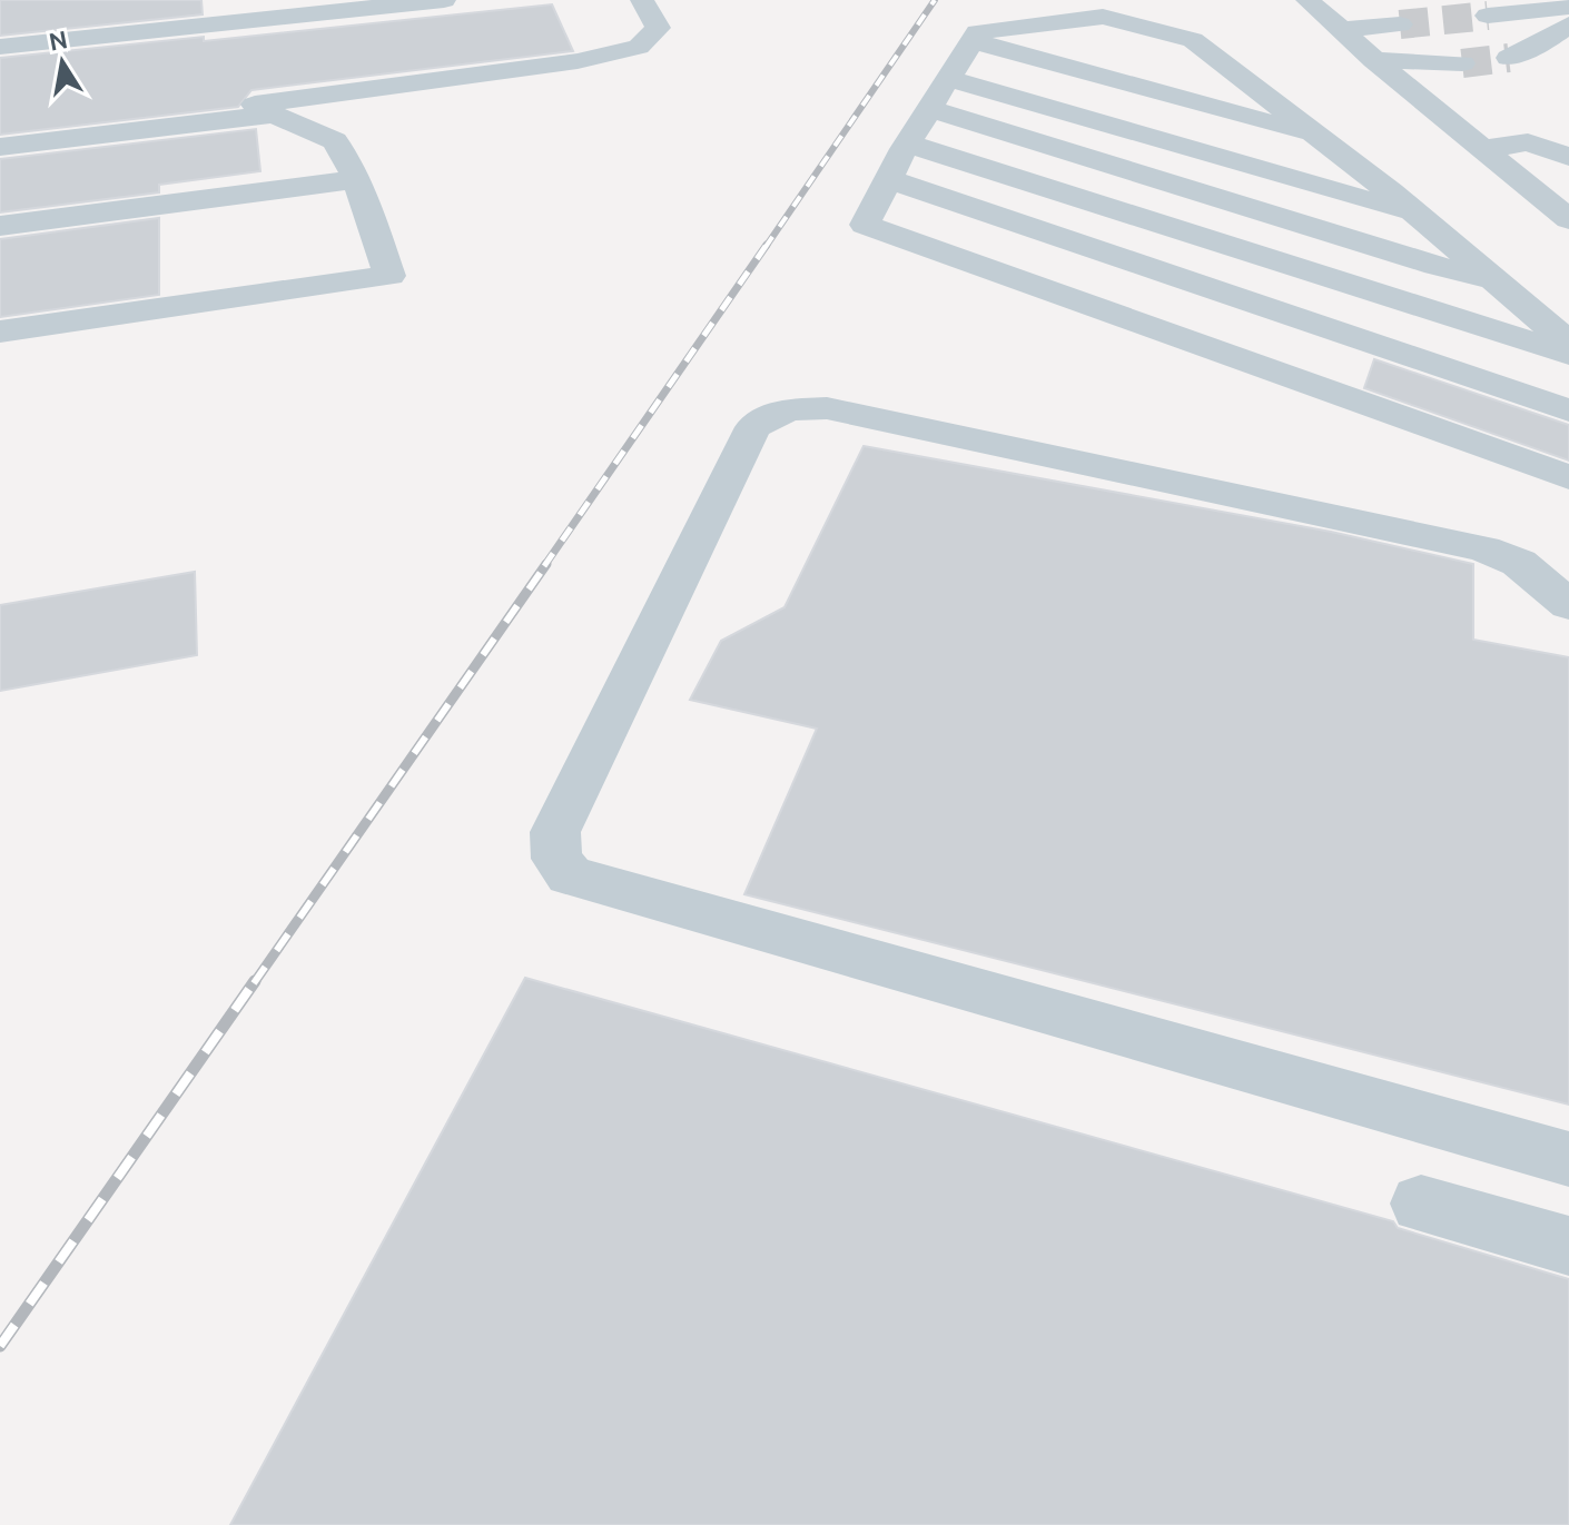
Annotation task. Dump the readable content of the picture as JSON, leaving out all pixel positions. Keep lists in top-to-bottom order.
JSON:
{
  "north": "top"
}
